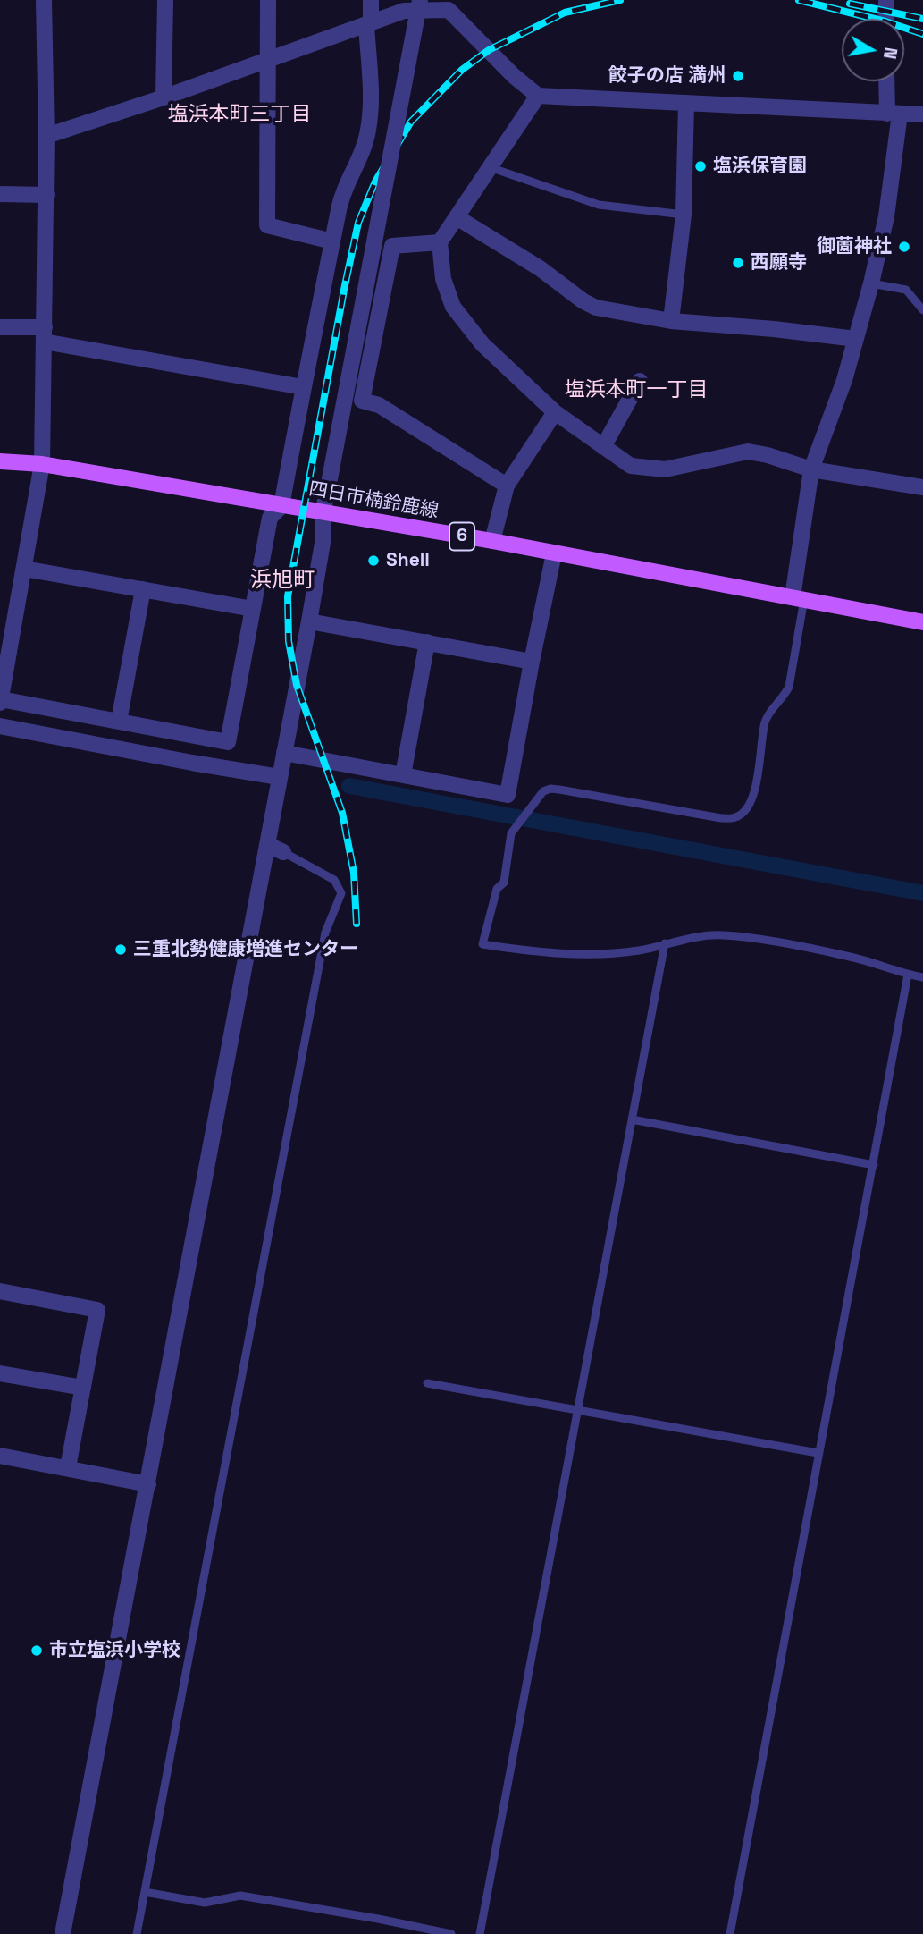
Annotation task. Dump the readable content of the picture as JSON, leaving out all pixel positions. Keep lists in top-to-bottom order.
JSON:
{
  "streets": {
    "main road": ["四日市楠鈴鹿線", "6"]
  },
  "districts": ["塩浜本町三丁目", "塩浜本町一丁目", "浜旭町"],
  "places": [
    "餃子の店 満州",
    "塩浜保育園",
    "御薗神社",
    "西願寺",
    "Shell",
    "三重北勢健康増進センター",
    "市立塩浜小学校"
  ],
  "north": "right"
}
